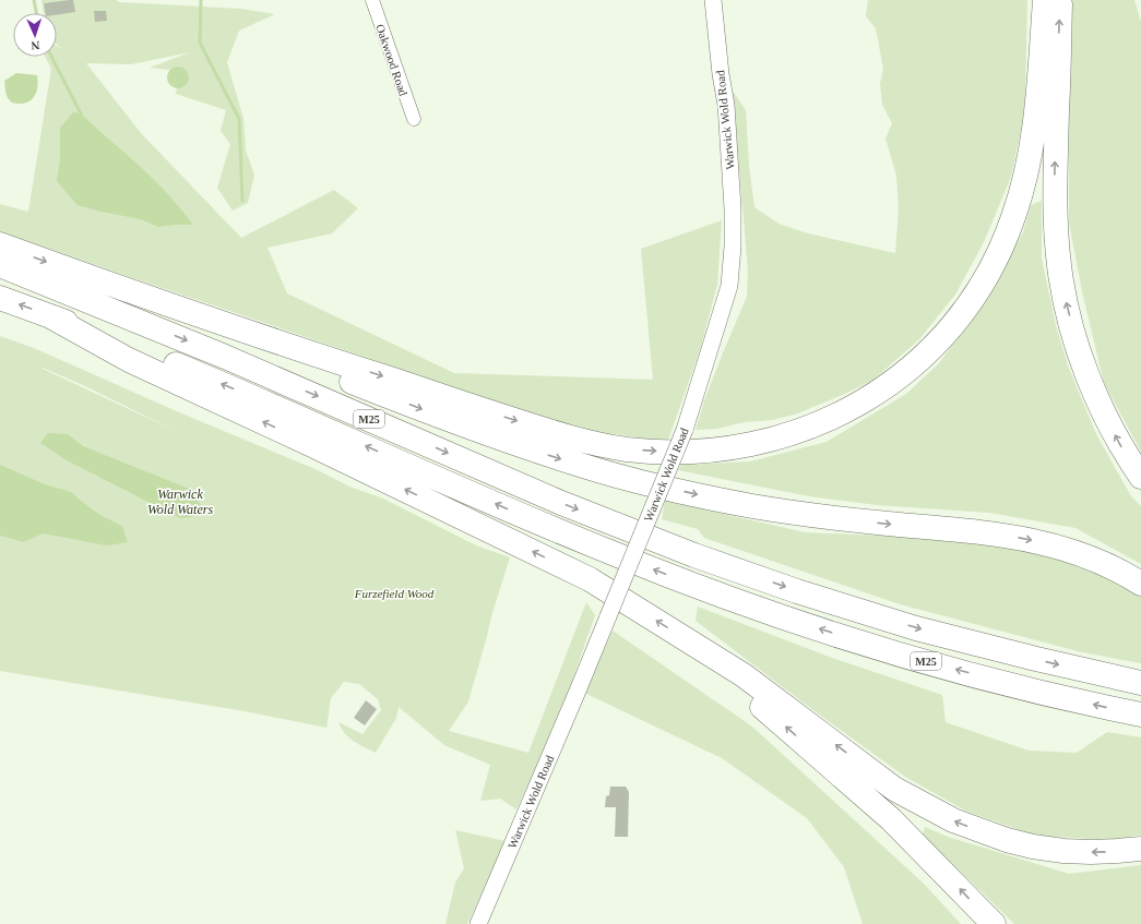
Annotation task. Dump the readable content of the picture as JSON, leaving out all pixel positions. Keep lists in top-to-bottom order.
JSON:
{
  "streets": {
    "highway": ["M25"],
    "street": ["Oakwood Road", "Warwick Wold Road"]
  },
  "water": ["Warwick Wold Waters"],
  "parks": ["Furzefield Wood"],
  "north": "bottom"
}
